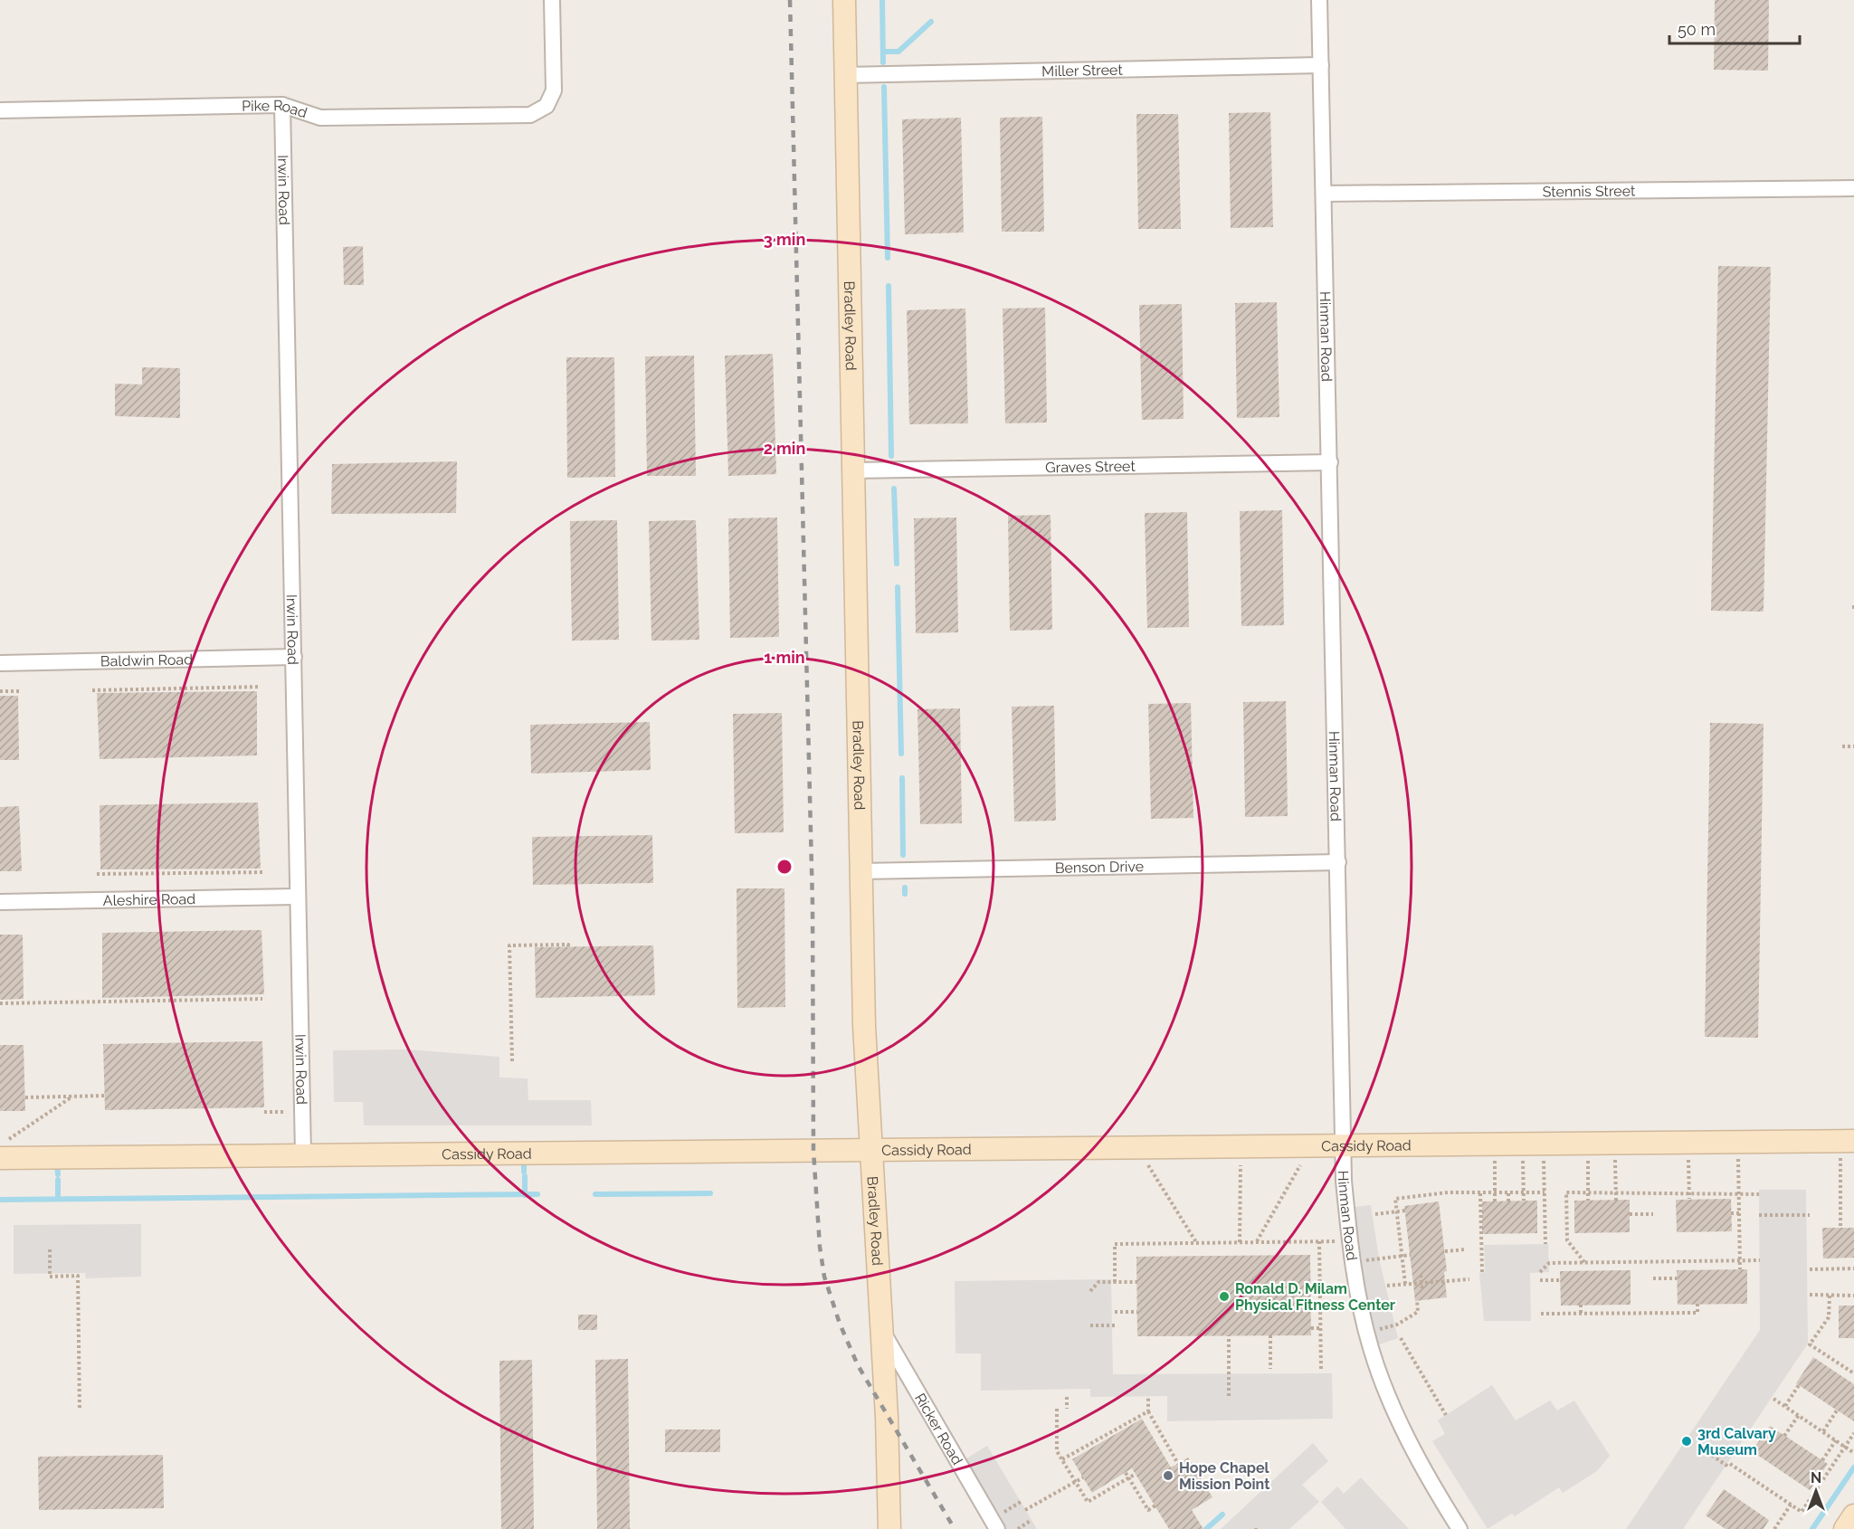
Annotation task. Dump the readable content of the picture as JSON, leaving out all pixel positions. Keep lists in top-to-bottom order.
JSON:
{
  "streets": {
    "street": [
      "Miller Street",
      "Pike Road",
      "Irwin Road",
      "Stennis Street",
      "Bradley Road",
      "Hinman Road",
      "Graves Street",
      "Baldwin Road",
      "Benson Drive",
      "Aleshire Road",
      "Cassidy Road",
      "Ricker Road"
    ]
  },
  "crossings": [
    ["Miller Street", "Bradley Road"],
    ["Miller Street", "Hinman Road"],
    ["Pike Road", "Irwin Road"],
    ["Irwin Road", "Baldwin Road"],
    ["Irwin Road", "Aleshire Road"],
    ["Irwin Road", "Cassidy Road"],
    ["Stennis Street", "Hinman Road"],
    ["Bradley Road", "Graves Street"],
    ["Bradley Road", "Benson Drive"],
    ["Bradley Road", "Cassidy Road"],
    ["Bradley Road", "Ricker Road"],
    ["Hinman Road", "Graves Street"],
    ["Hinman Road", "Benson Drive"],
    ["Hinman Road", "Cassidy Road"]
  ],
  "places": ["Ronald D. Milam Physical Fitness Center", "3rd Calvary Museum", "Hope Chapel Mission Point"],
  "scale_bar": "50 m",
  "north": "top",
  "rings": ["3 min", "2 min", "1 min"]
}
